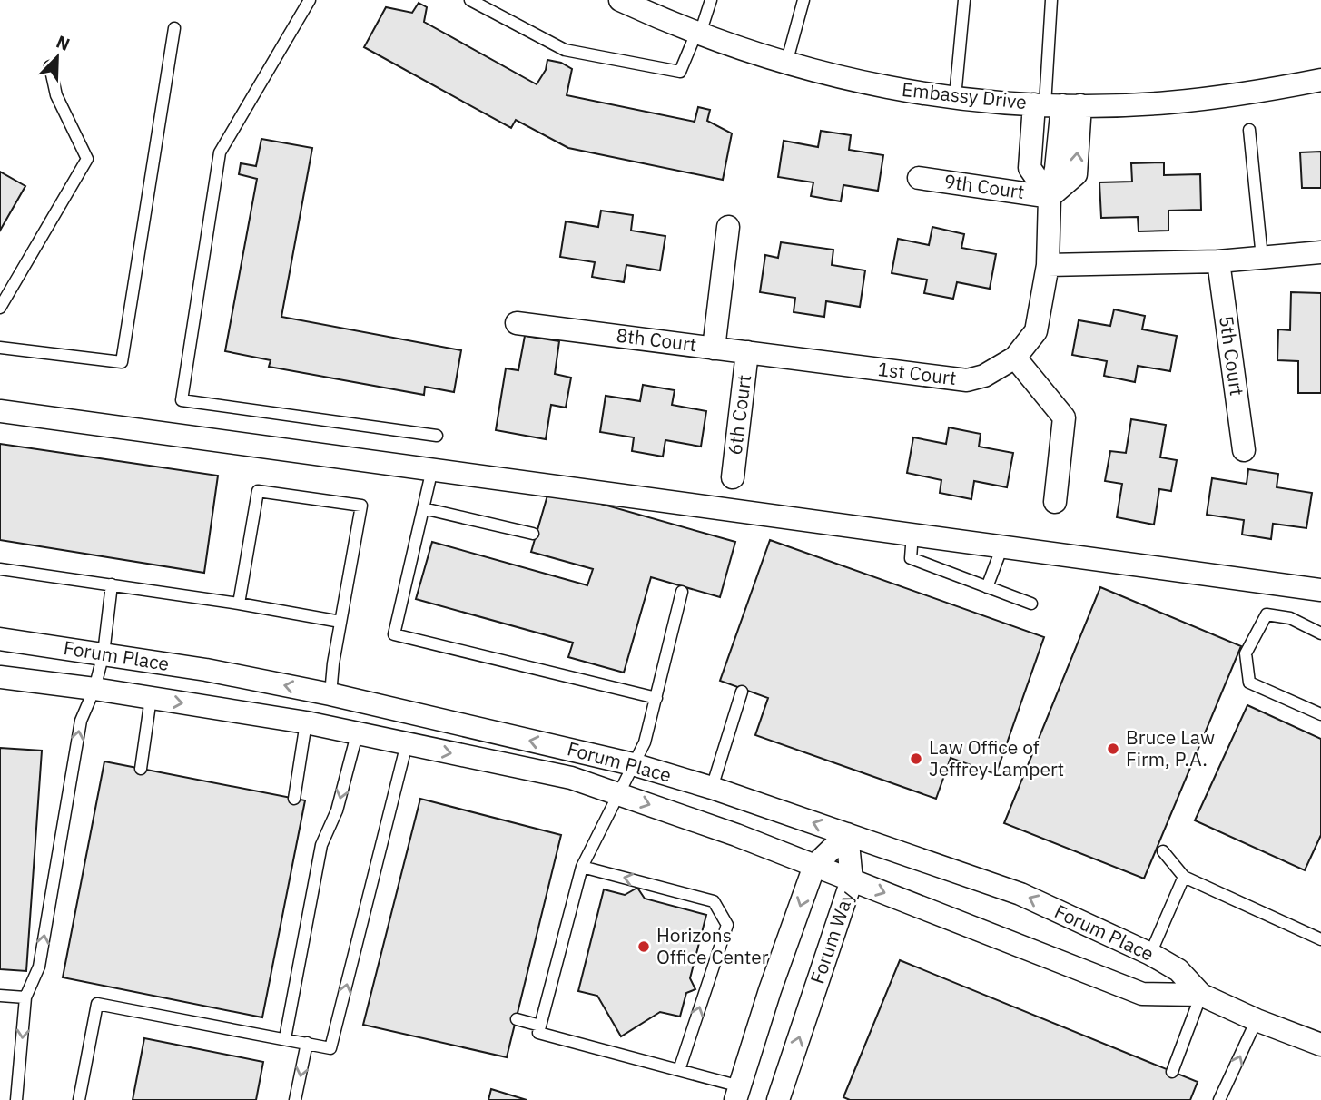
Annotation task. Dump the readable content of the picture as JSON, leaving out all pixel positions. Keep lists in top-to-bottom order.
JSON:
{
  "streets": {
    "street": [
      "Embassy Drive",
      "9th Court",
      "8th Court",
      "5th Court",
      "1st Court",
      "6th Court",
      "Forum Place",
      "Forum Way"
    ]
  },
  "crossings": [
    ["Embassy Drive", "1st Court"],
    ["9th Court", "1st Court"],
    ["8th Court", "1st Court"],
    ["1st Court", "6th Court"],
    ["Forum Place", "Forum Way"]
  ],
  "places": ["Bruce Law Firm, P.A.", "Law Office of Jeffrey Lampert", "Horizons Office Center"],
  "north": "top right"
}
